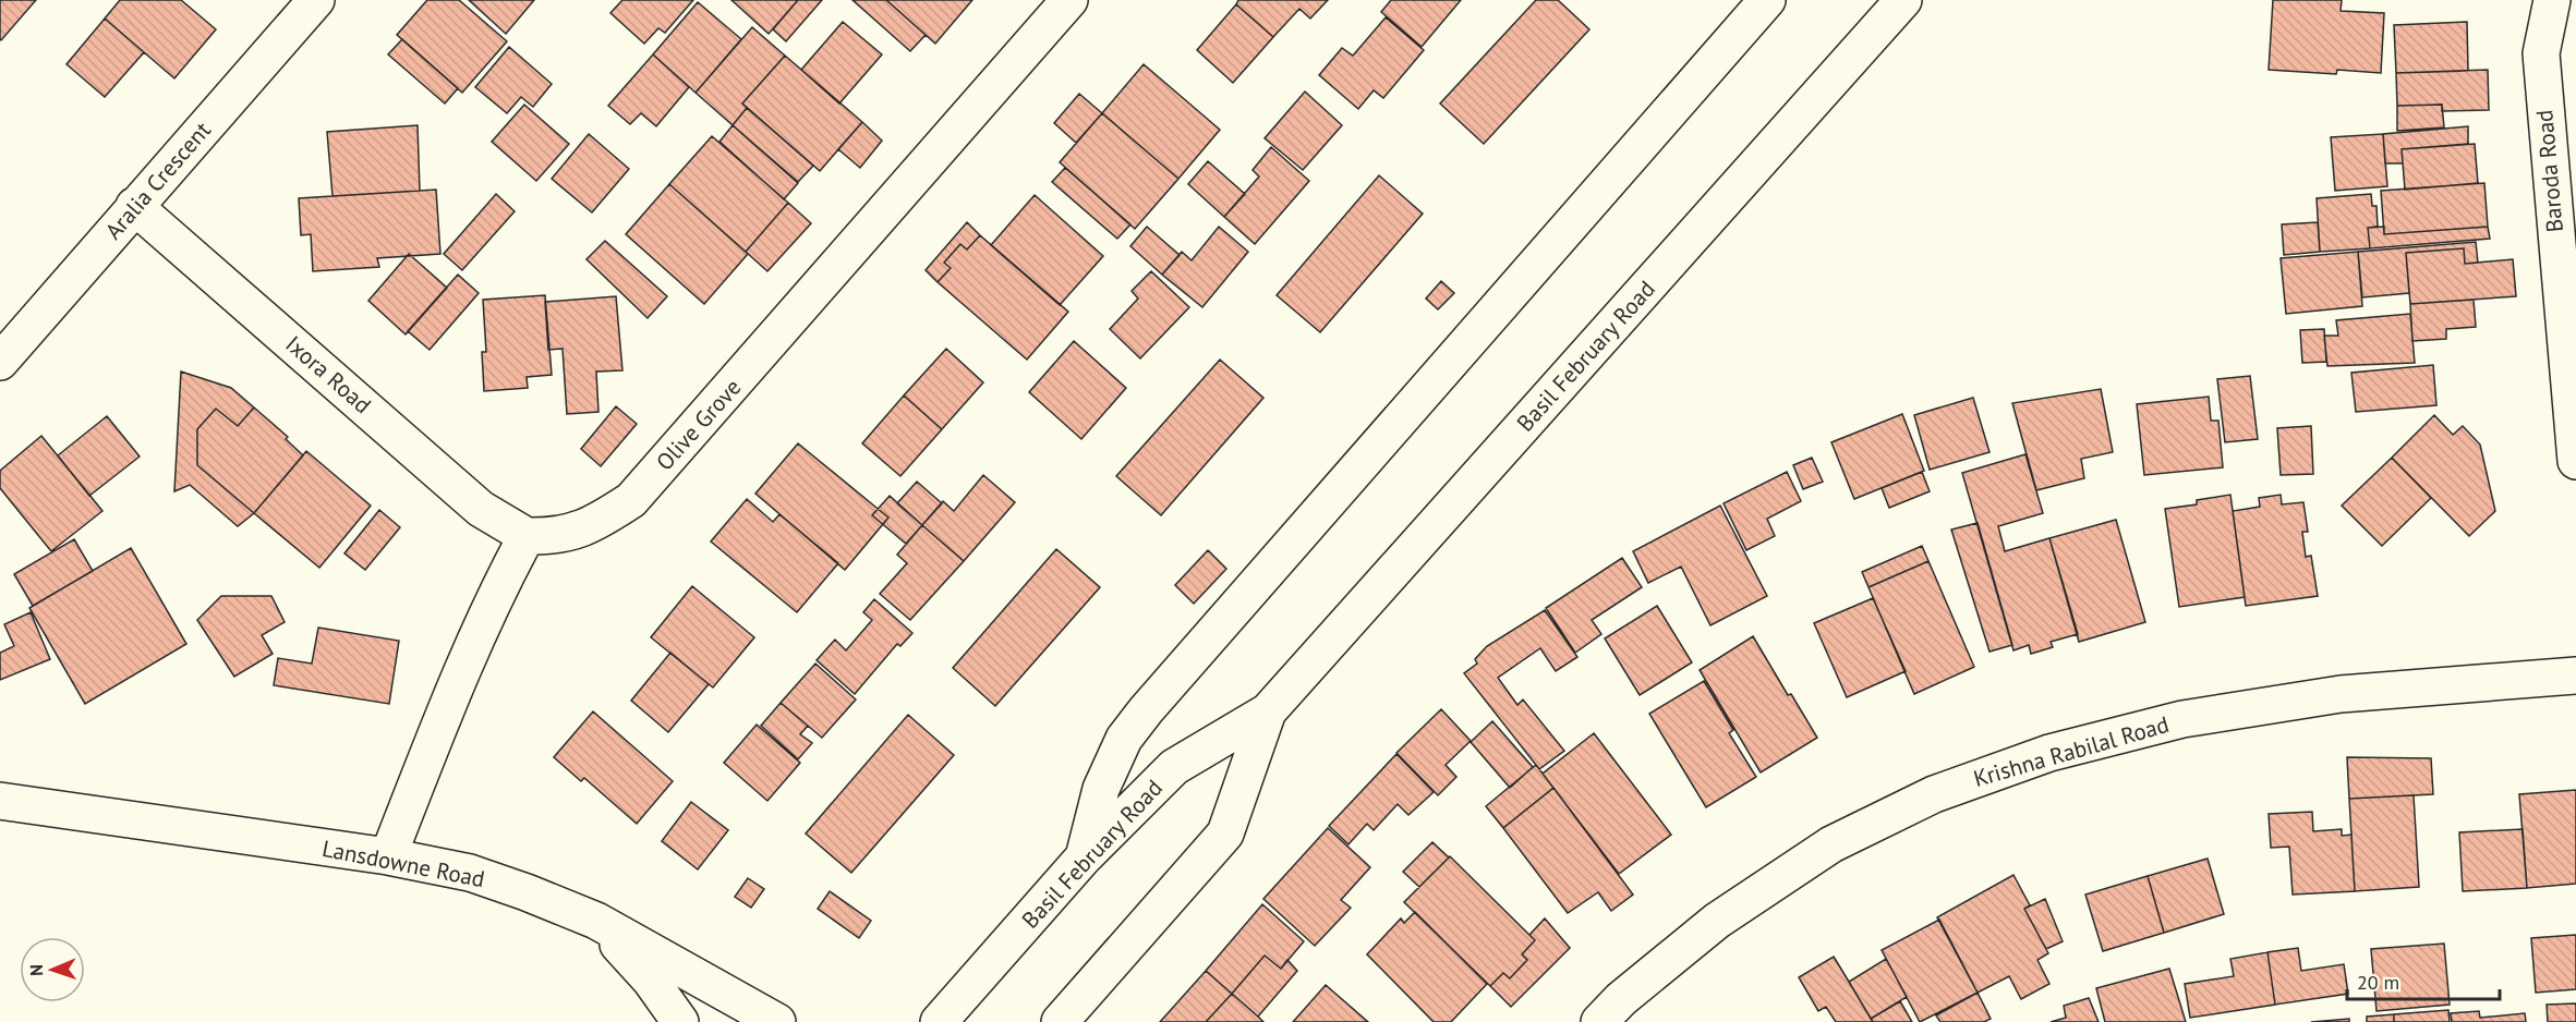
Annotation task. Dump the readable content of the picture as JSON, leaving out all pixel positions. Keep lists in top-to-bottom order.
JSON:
{
  "streets": {
    "street": [
      "Baroda Road",
      "Aralia Crescent",
      "Basil February Road",
      "Ixora Road",
      "Olive Grove",
      "Krishna Rabilal Road",
      "Lansdowne Road"
    ]
  },
  "crossings": [
    ["Aralia Crescent", "Ixora Road"],
    ["Ixora Road", "Olive Grove"]
  ],
  "scale_bar": "20 m",
  "north": "left"
}
